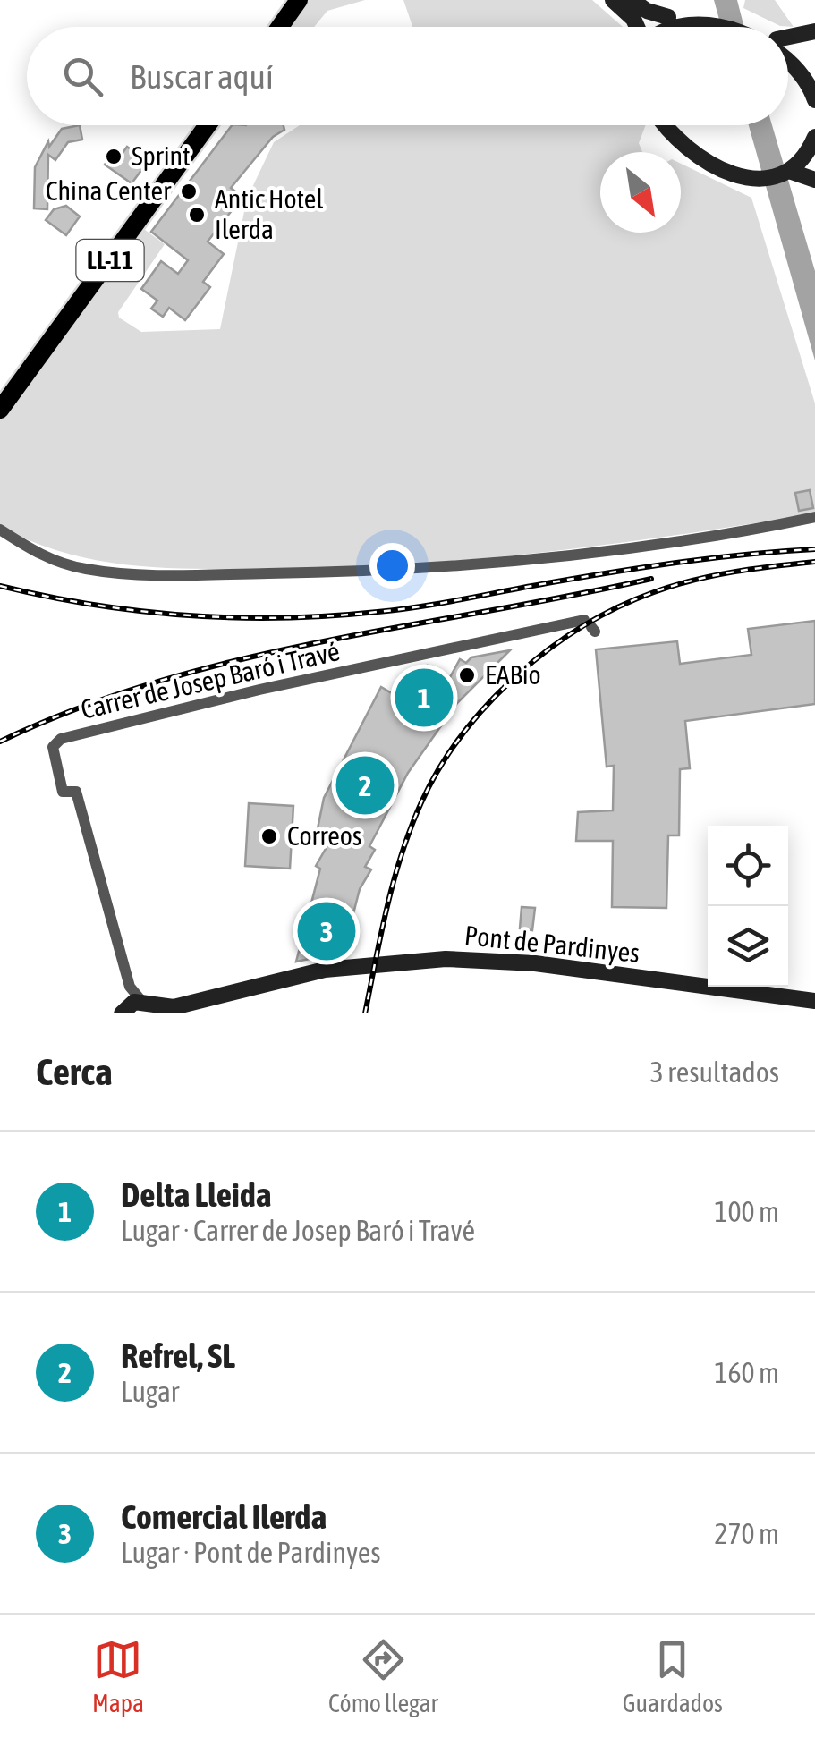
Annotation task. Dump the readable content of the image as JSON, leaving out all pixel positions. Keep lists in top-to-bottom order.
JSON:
{
  "streets": {
    "main road": ["LL-11", "Pont de Pardinyes"],
    "street": ["Carrer de Josep Baró i Travé"]
  },
  "crossings": [
    ["Carrer de Josep Baró i Travé", "Pont de Pardinyes"]
  ],
  "places": [
    "Sprint",
    "China Center",
    "Antic Hotel Ilerda",
    "EABio",
    "Correos"
  ],
  "north": "bottom right",
  "page": {
    "search": "Buscar aquí",
    "pins": ["1", "2", "3"],
    "heading": ["Cerca", "3 resultados"],
    "list": [
      {
        "mark": "1",
        "name": "Delta Lleida",
        "note": "Lugar · Carrer de Josep Baró i Travé",
        "value": "100 m"
      },
      {
        "mark": "2",
        "name": "Refrel, SL",
        "note": "Lugar",
        "value": "160 m"
      },
      {
        "mark": "3",
        "name": "Comercial Ilerda",
        "note": "Lugar · Pont de Pardinyes",
        "value": "270 m"
      }
    ],
    "nav": ["Mapa", "Cómo llegar", "Guardados"]
  }
}
